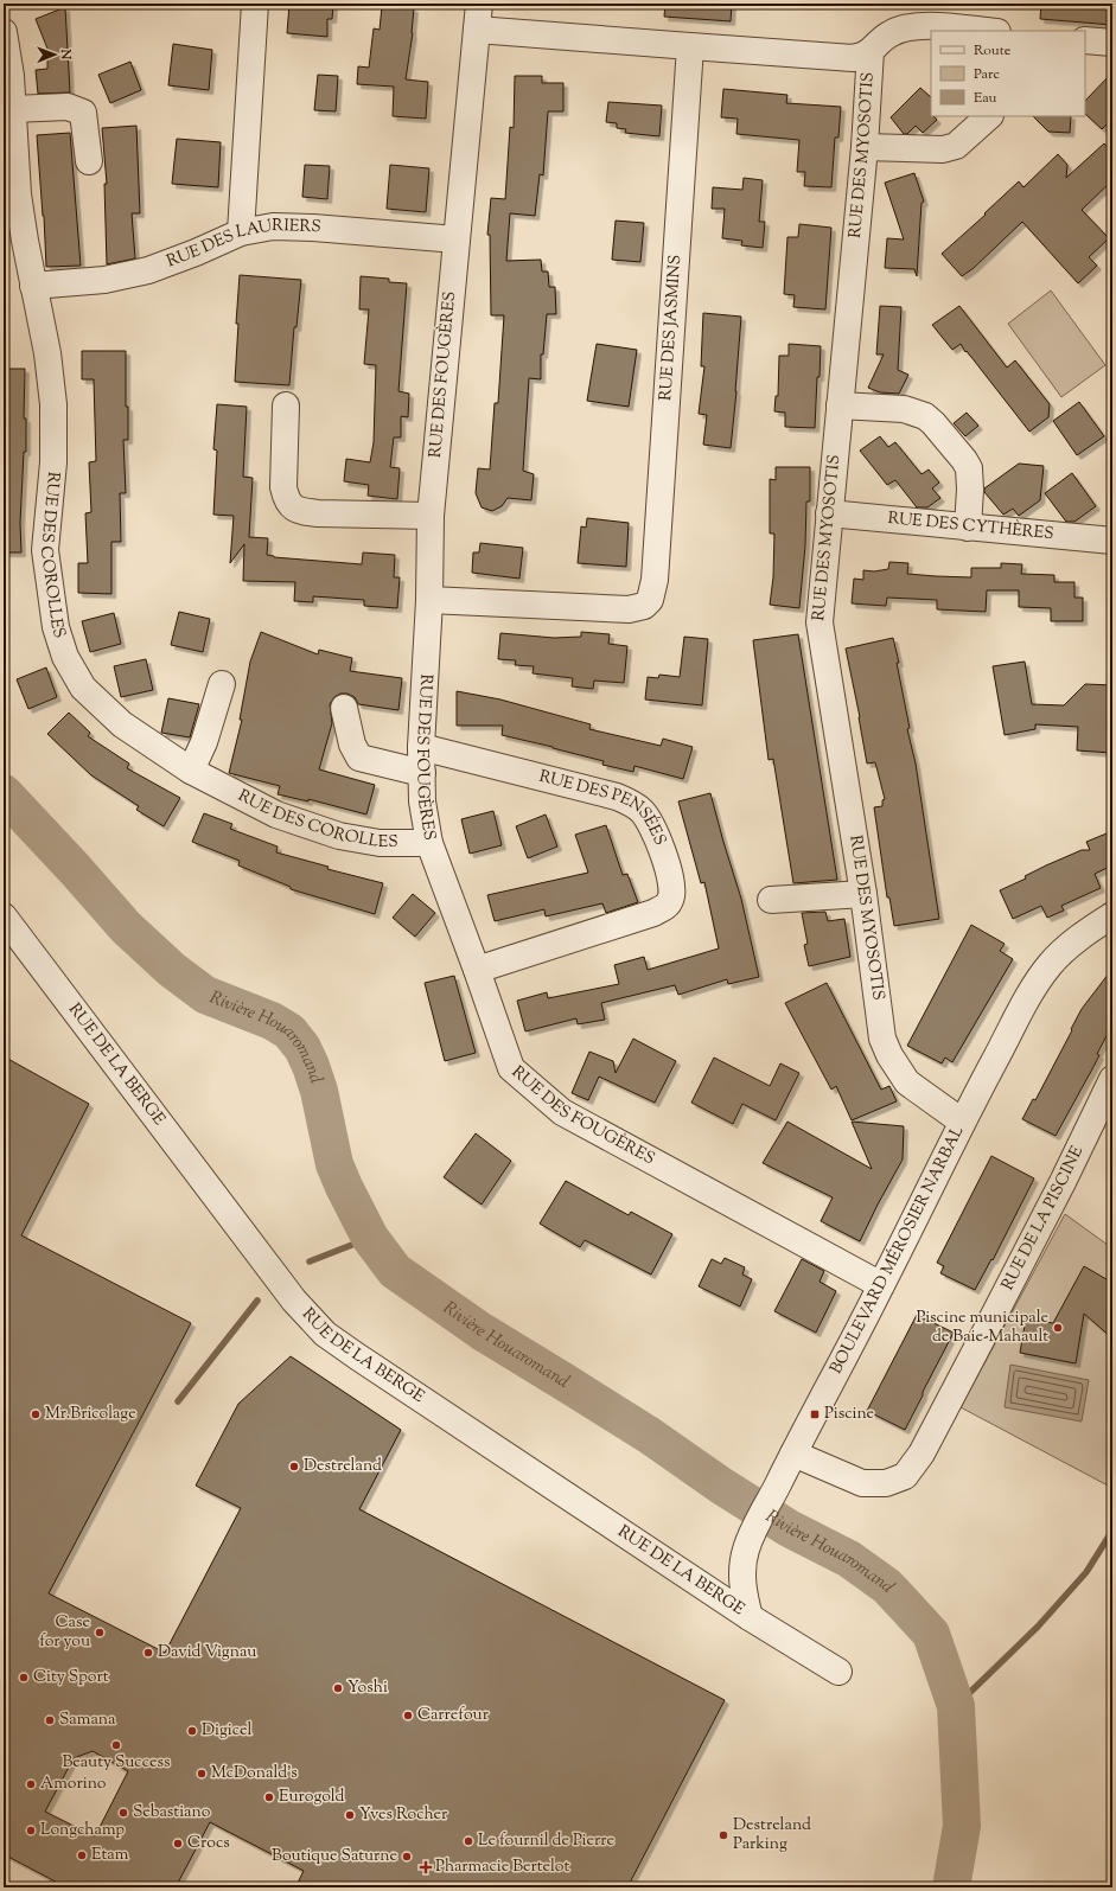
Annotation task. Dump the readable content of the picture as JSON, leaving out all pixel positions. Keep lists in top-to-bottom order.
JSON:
{
  "streets": {
    "street": [
      "RUE DES MYOSOTIS",
      "RUE DES LAURIERS",
      "RUE DES JASMINS",
      "RUE DES FOUGÈRES",
      "RUE DES CYTHÈRES",
      "RUE DES COROLLES",
      "RUE DES PENSÉES",
      "RUE DE LA BERGE",
      "RUE DE LA PISCINE",
      "BOULEVARD MÉROSIER NARBAL"
    ]
  },
  "crossings": [
    ["RUE DES MYOSOTIS", "RUE DES CYTHÈRES"],
    ["RUE DES MYOSOTIS", "BOULEVARD MÉROSIER NARBAL"],
    ["RUE DES LAURIERS", "RUE DES FOUGÈRES"],
    ["RUE DES LAURIERS", "RUE DES COROLLES"],
    ["RUE DES JASMINS", "RUE DES FOUGÈRES"],
    ["RUE DES FOUGÈRES", "RUE DES COROLLES"],
    ["RUE DES FOUGÈRES", "RUE DES PENSÉES"],
    ["RUE DES FOUGÈRES", "BOULEVARD MÉROSIER NARBAL"],
    ["RUE DE LA BERGE", "BOULEVARD MÉROSIER NARBAL"],
    ["RUE DE LA PISCINE", "BOULEVARD MÉROSIER NARBAL"]
  ],
  "water": ["Rivière Houaromand"],
  "places": {
    "other": [
      "Piscine municipale de Baie-Mahault",
      "Mr.Bricolage",
      "Destreland",
      "Case for you",
      "David Vignau",
      "City Sport",
      "Yoshi",
      "Carrefour",
      "Samana",
      "Digicel",
      "Beauty Success",
      "McDonald's",
      "Amorino",
      "Eurogold",
      "Sebastiano",
      "Yves Rocher",
      "Longchamp",
      "Destreland Parking",
      "Le fournil de Pierre",
      "Crocs",
      "Etam",
      "Boutique Saturne"
    ],
    "transit": ["Piscine"],
    "health": ["Pharmacie Bertelot"]
  },
  "legend": ["Route", "Parc", "Eau"],
  "north": "right"
}
